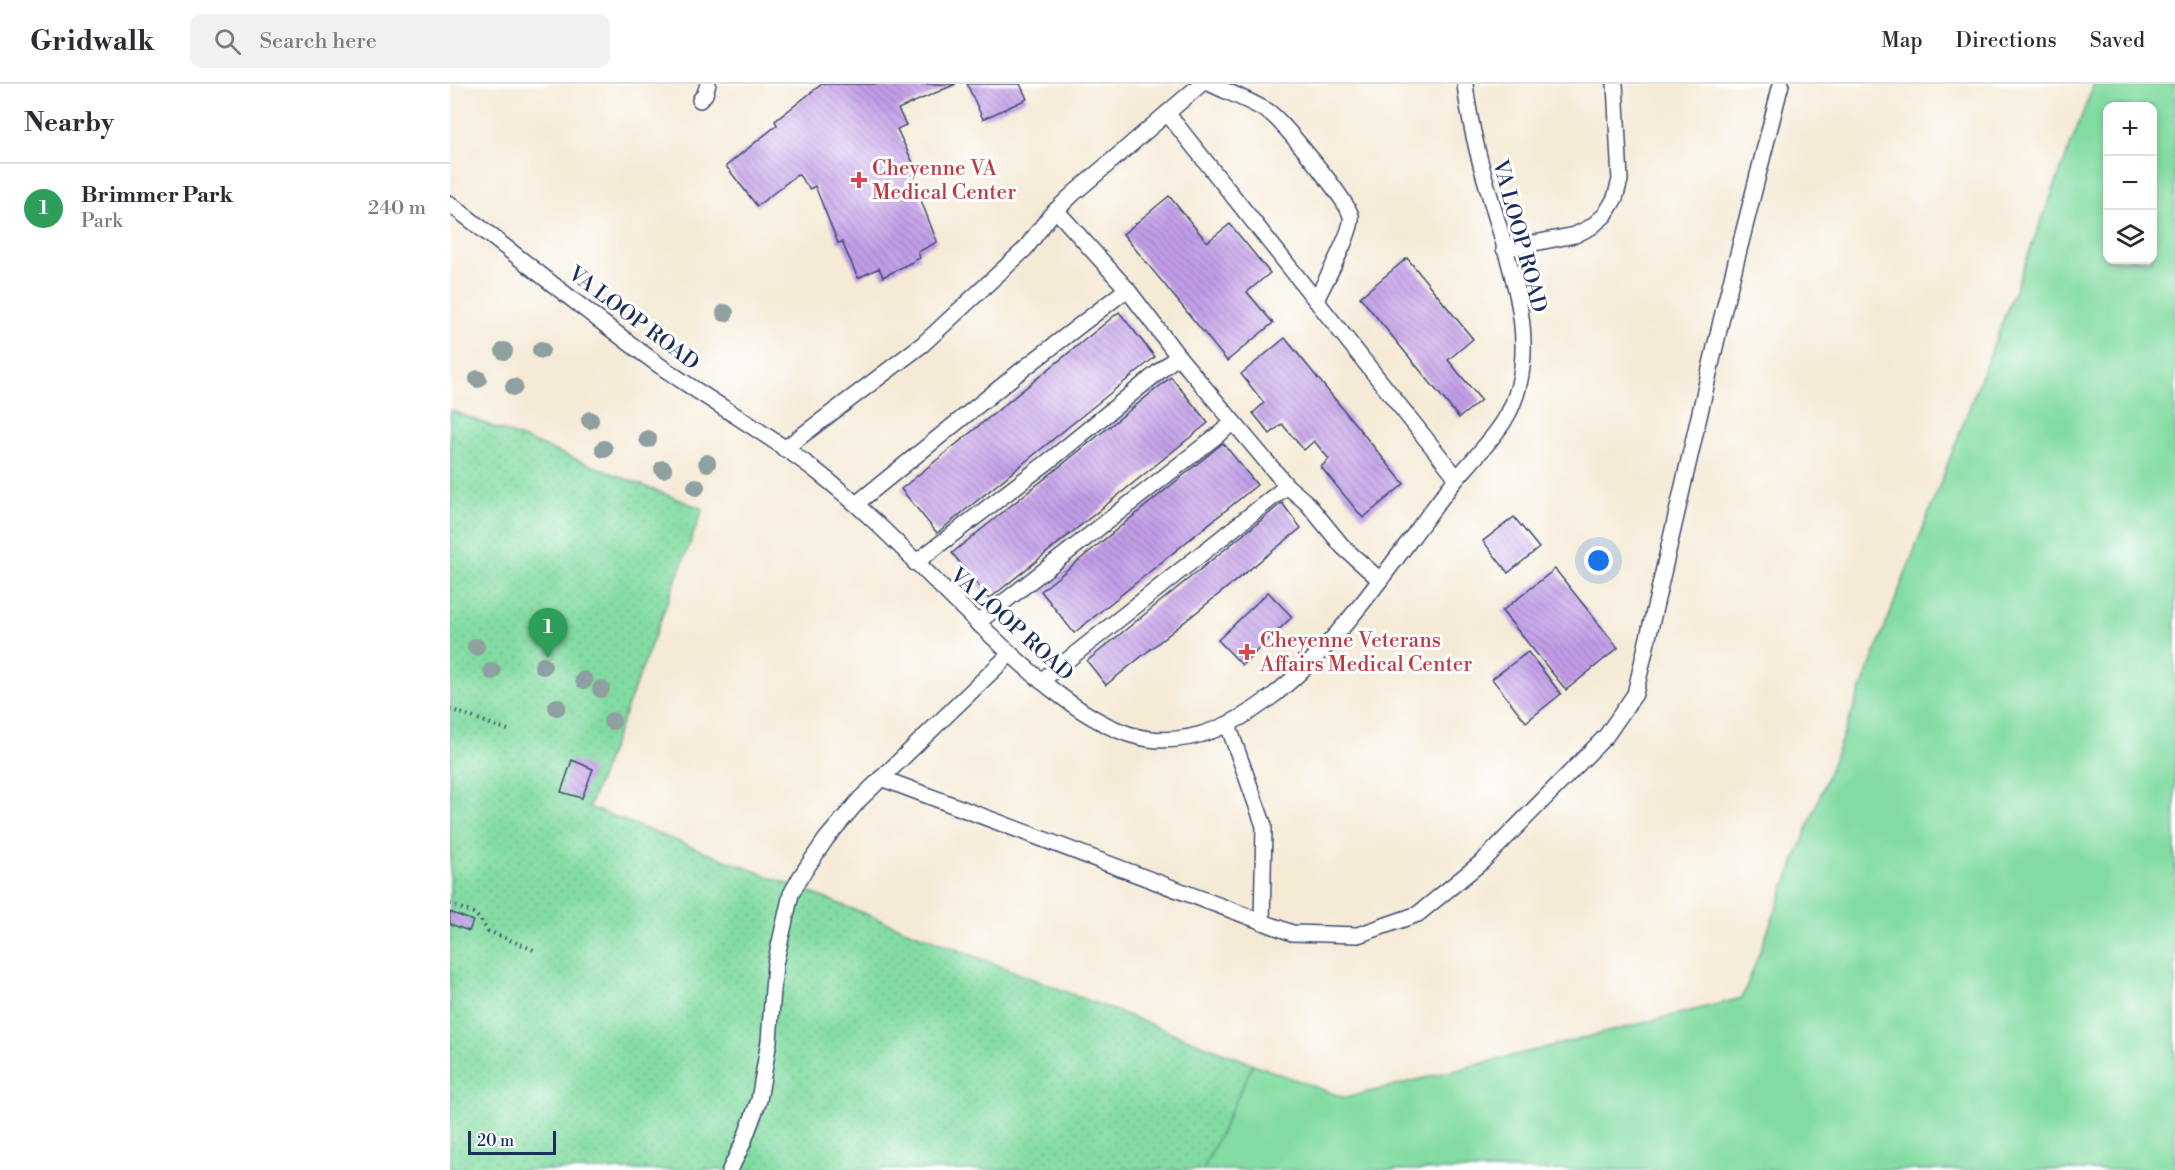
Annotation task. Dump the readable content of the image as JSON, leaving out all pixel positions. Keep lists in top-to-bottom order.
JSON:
{
  "streets": {
    "lane": ["VA LOOP ROAD"]
  },
  "places": {
    "health": ["Cheyenne VA Medical Center", "Cheyenne Veterans Affairs Medical Center"]
  },
  "scale_bar": "20 m",
  "page": {
    "header": "Gridwalk",
    "search": "Search here",
    "nav": ["Map", "Directions", "Saved"],
    "heading": "Nearby",
    "map_buttons": ["+", "−"],
    "list": [
      {
        "mark": "1",
        "name": "Brimmer Park",
        "note": "Park",
        "value": "240 m"
      }
    ],
    "pins": "1",
    "scale": "20 m"
  }
}
